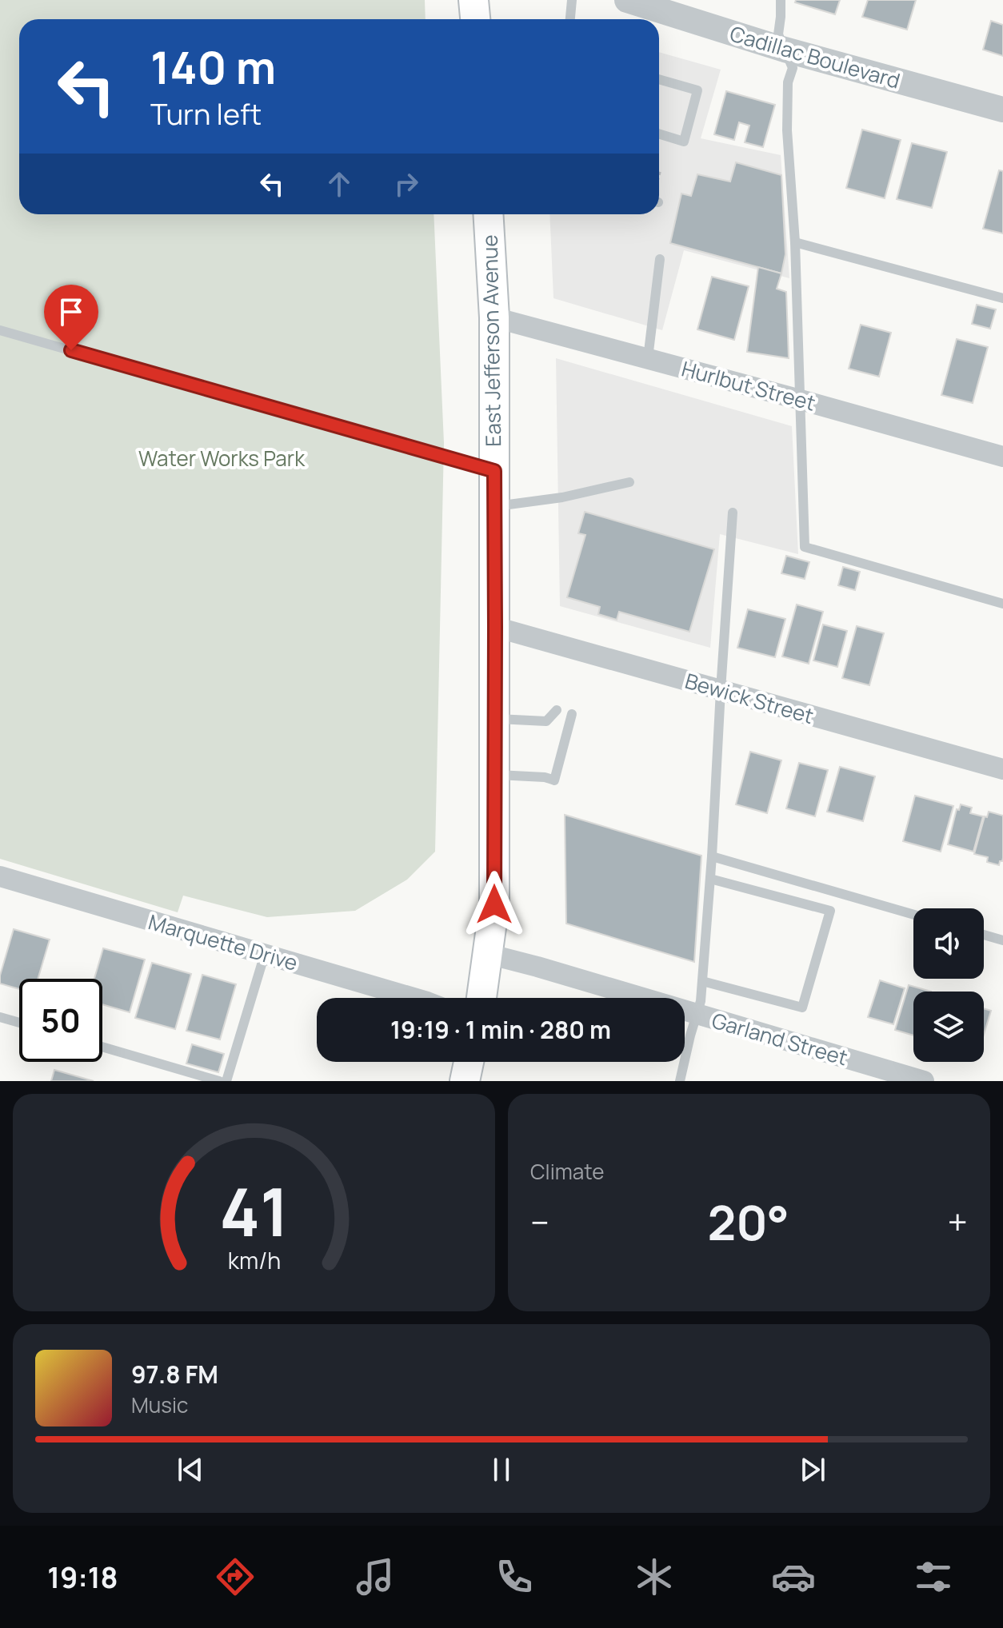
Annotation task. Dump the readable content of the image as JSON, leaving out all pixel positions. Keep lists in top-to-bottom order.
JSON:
{
  "streets": {
    "main road": ["East Jefferson Avenue"],
    "street": [
      "Cadillac Boulevard",
      "Hurlbut Street",
      "Bewick Street",
      "Marquette Drive",
      "Garland Street"
    ]
  },
  "crossings": [
    ["East Jefferson Avenue", "Hurlbut Street"],
    ["East Jefferson Avenue", "Bewick Street"],
    ["East Jefferson Avenue", "Garland Street"]
  ],
  "parks": ["Water Works Park"],
  "page": {
    "turn": ["140 m", "Turn left"],
    "limit": "50",
    "trip": "19:19 · 1 min · 280 m",
    "tile": "Climate",
    "heat": ["−", "20°", "+"],
    "song": ["97.8 FM", "Music"],
    "tabs": "19:18",
    "gauge": ["41", "km/h"]
  }
}
